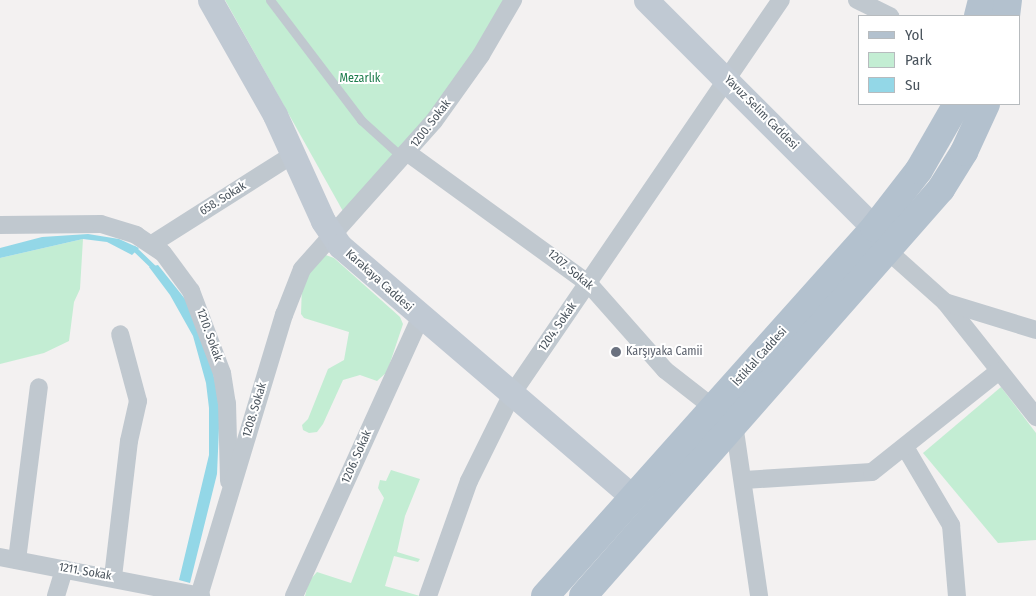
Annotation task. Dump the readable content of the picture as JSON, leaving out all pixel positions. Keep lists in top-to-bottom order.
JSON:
{
  "streets": {
    "main road": ["İstiklal Caddesi"],
    "street": [
      "Yavuz Selim Caddesi",
      "1200. Sokak",
      "658. Sokak",
      "1207. Sokak",
      "Karakaya Caddesi",
      "1204. Sokak",
      "1210. Sokak",
      "1208. Sokak",
      "1206. Sokak",
      "1211. Sokak"
    ]
  },
  "crossings": [
    ["Yavuz Selim Caddesi", "1204. Sokak"],
    ["Yavuz Selim Caddesi", "İstiklal Caddesi"],
    ["1200. Sokak", "1207. Sokak"],
    ["1200. Sokak", "Karakaya Caddesi"],
    ["1200. Sokak", "1208. Sokak"],
    ["658. Sokak", "Karakaya Caddesi"],
    ["658. Sokak", "1210. Sokak"],
    ["1207. Sokak", "1204. Sokak"],
    ["1207. Sokak", "İstiklal Caddesi"],
    ["Karakaya Caddesi", "1204. Sokak"],
    ["Karakaya Caddesi", "İstiklal Caddesi"],
    ["Karakaya Caddesi", "1208. Sokak"],
    ["Karakaya Caddesi", "1206. Sokak"],
    ["1210. Sokak", "1208. Sokak"],
    ["1208. Sokak", "1211. Sokak"]
  ],
  "parks": ["Mezarlık"],
  "places": ["Karşıyaka Camii"],
  "legend": ["Yol", "Park", "Su"]
}
